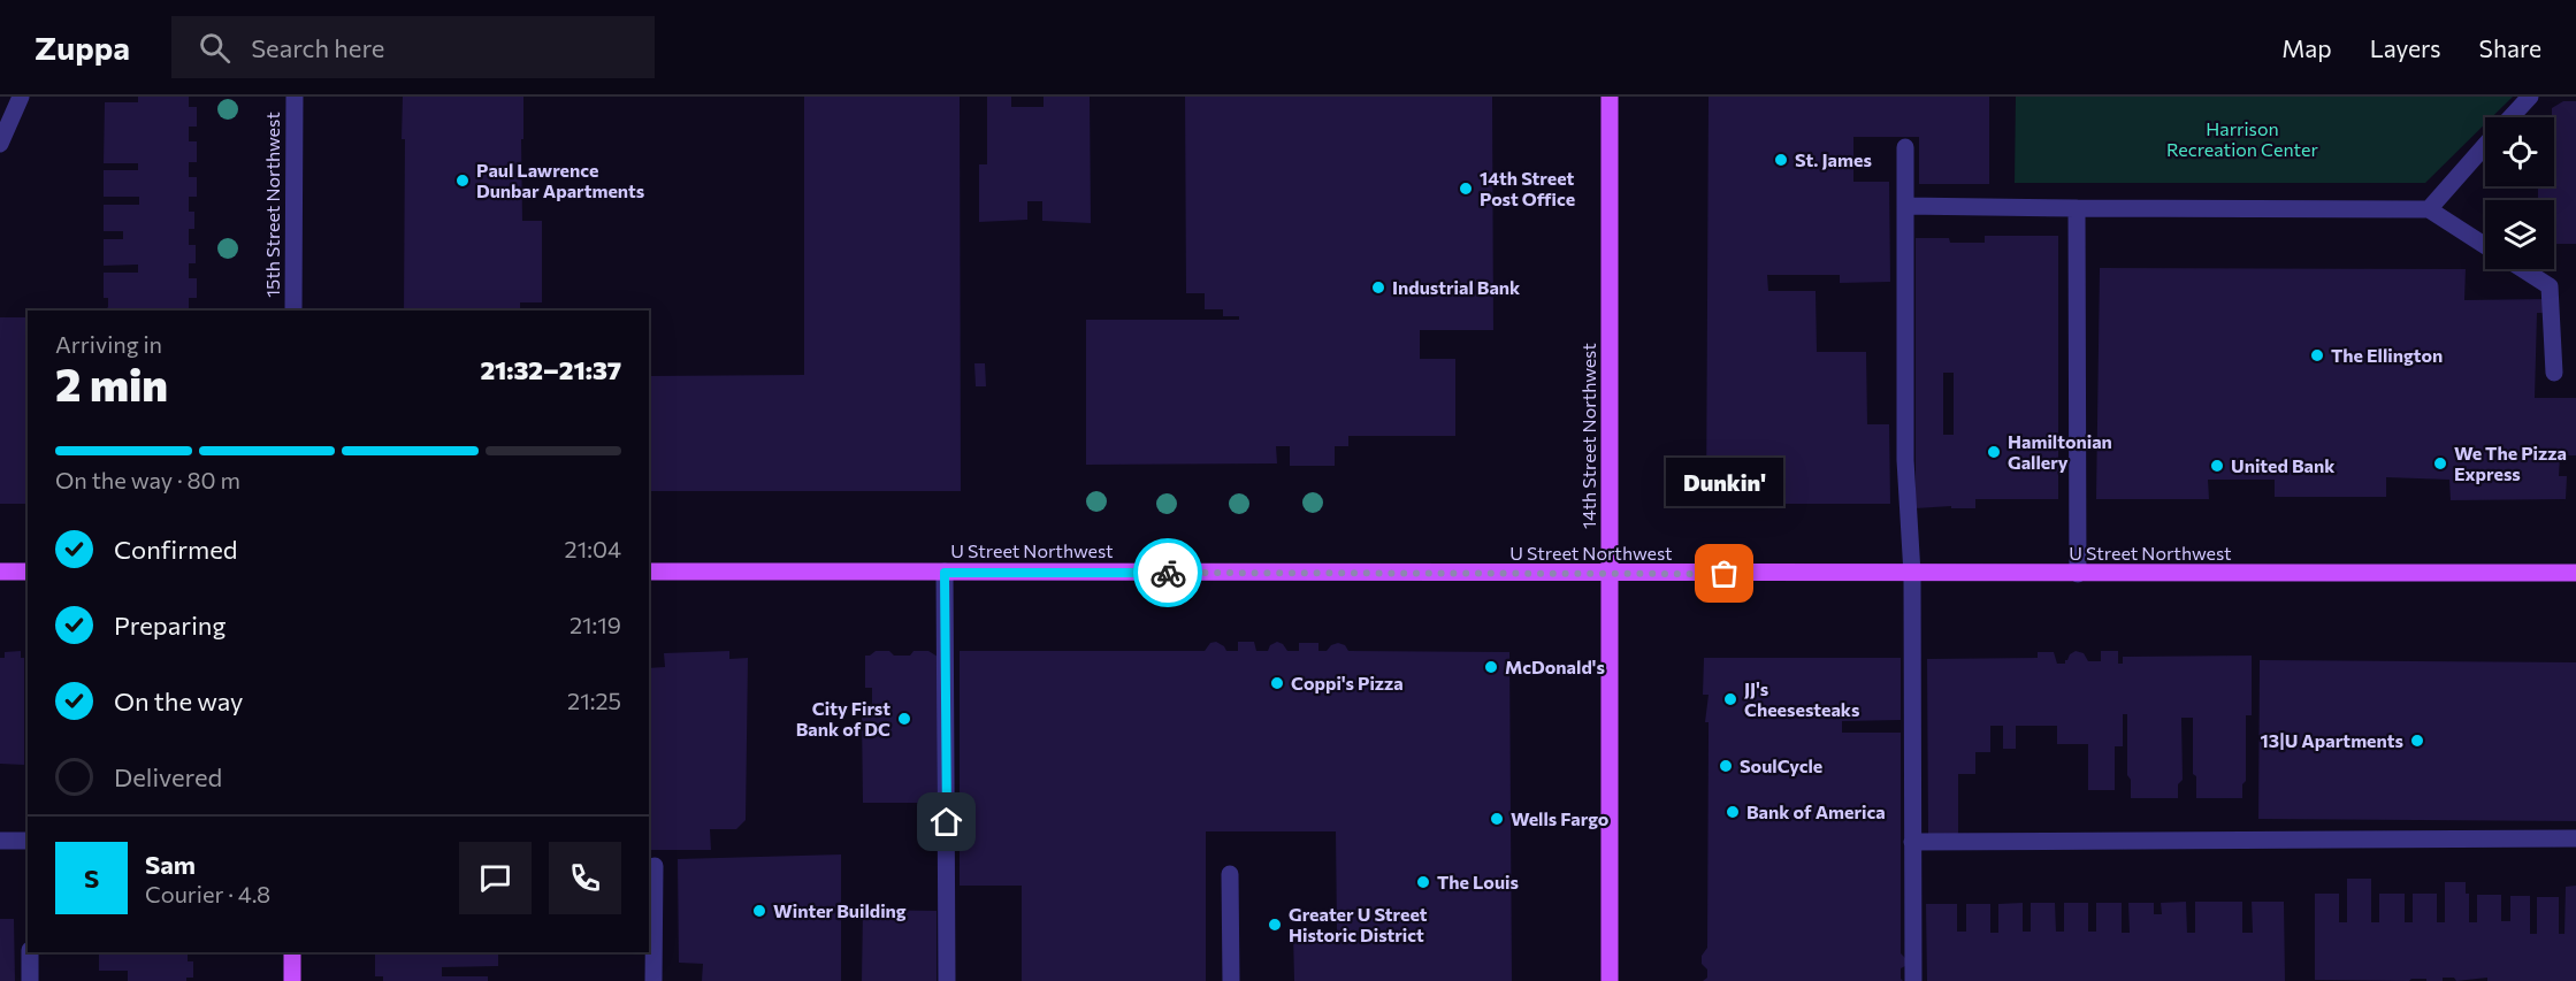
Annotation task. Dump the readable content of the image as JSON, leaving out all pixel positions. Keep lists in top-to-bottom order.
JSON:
{
  "streets": {
    "main road": ["14th Street Northwest", "U Street Northwest"],
    "street": ["15th Street Northwest"]
  },
  "crossings": [
    ["14th Street Northwest", "U Street Northwest"]
  ],
  "parks": ["Harrison Recreation Center"],
  "places": [
    "St. James",
    "Paul Lawrence Dunbar Apartments",
    "14th Street Post Office",
    "Industrial Bank",
    "The Ellington",
    "Hamiltonian Gallery",
    "We The Pizza Express",
    "United Bank",
    "Dunkin'",
    "McDonald's",
    "Coppi's Pizza",
    "JJ's Cheesesteaks",
    "City First Bank of DC",
    "13|U Apartments",
    "SoulCycle",
    "Bank of America",
    "Wells Fargo",
    "The Louis",
    "Winter Building",
    "Greater U Street Historic District"
  ],
  "page": {
    "header": "Zuppa",
    "search": "Search here",
    "nav": ["Map", "Layers", "Share"],
    "heading": ["2 min", "Arriving in", "21:32–21:37"],
    "panel": ["Sam", "Courier · 4.8"],
    "bar": "On the way · 80 m",
    "bubble": "Dunkin'",
    "list": [
      ["Confirmed", "21:04"],
      ["Preparing", "21:19"],
      ["On the way", "21:25"],
      "Delivered"
    ],
    "round": "S"
  }
}
